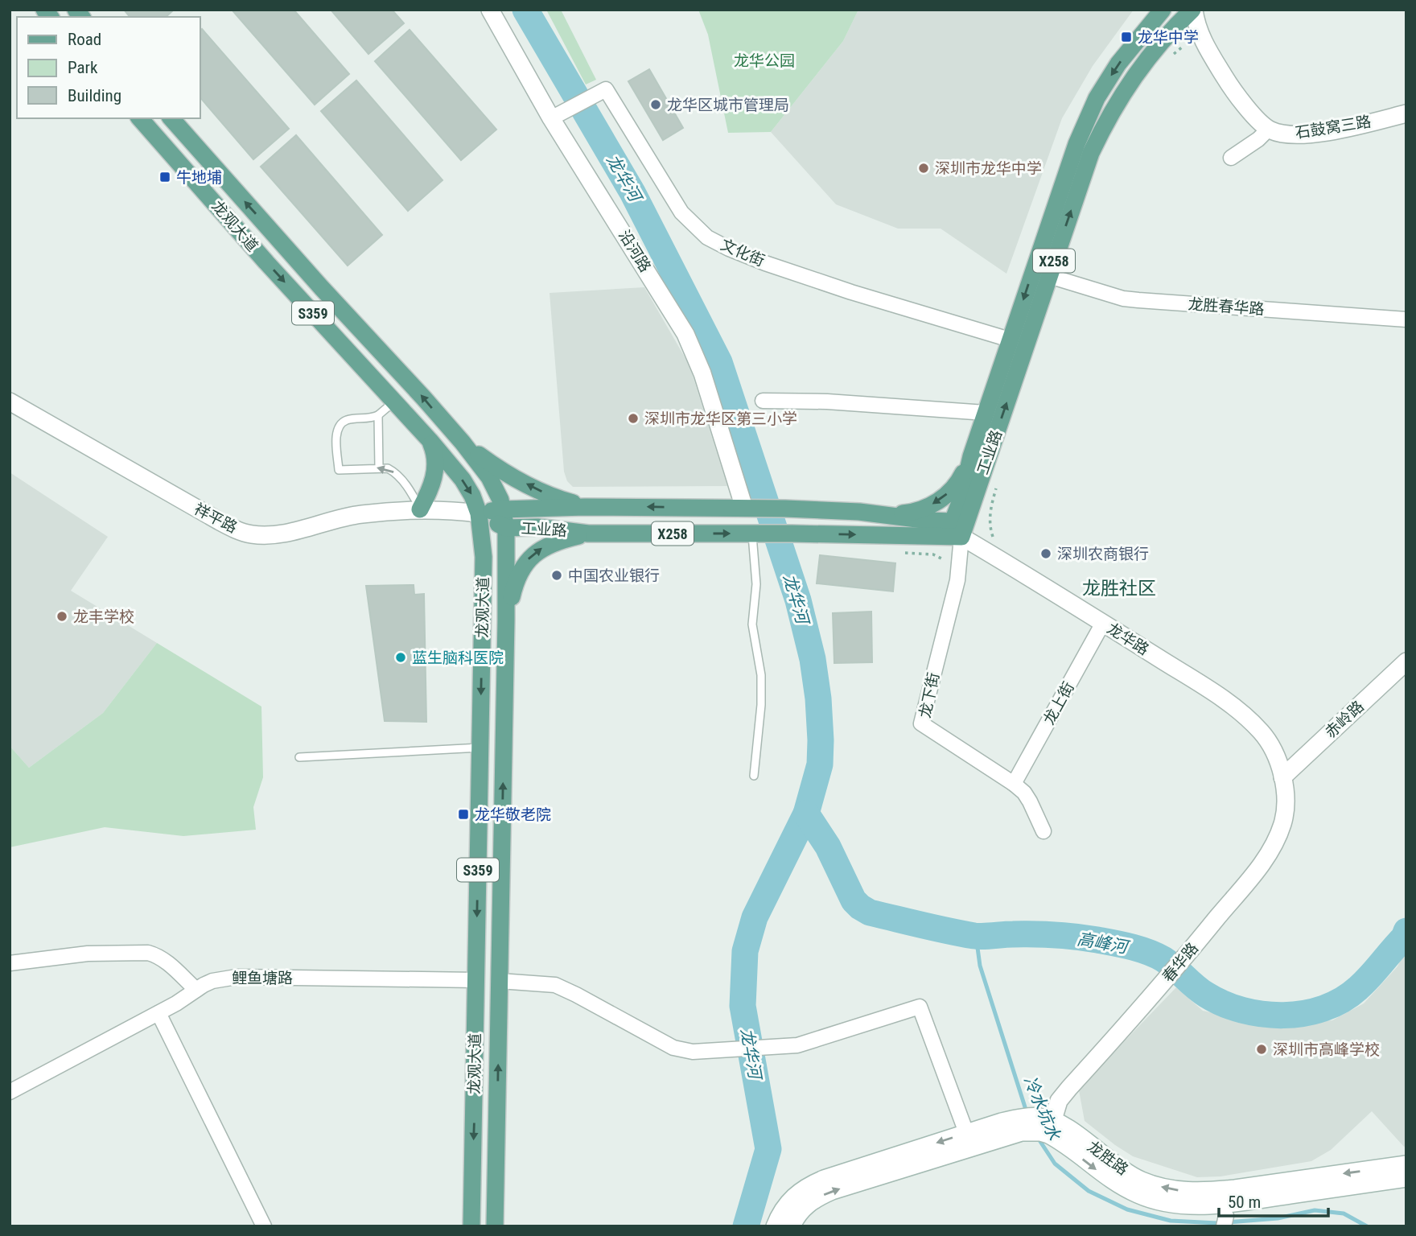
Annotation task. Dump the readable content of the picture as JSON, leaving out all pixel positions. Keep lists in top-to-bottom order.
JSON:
{
  "streets": {
    "main road": [
      "龙观大道",
      "X258",
      "S359",
      "工业路"
    ],
    "street": [
      "石鼓窝三路",
      "沿河路",
      "文化街",
      "龙胜春华路",
      "祥平路",
      "龙华路",
      "龙下街",
      "龙上街",
      "赤岭路",
      "春华路",
      "鲤鱼塘路",
      "龙胜路"
    ]
  },
  "crossings": [
    ["龙观大道", "工业路"],
    ["龙观大道", "祥平路"],
    ["龙观大道", "鲤鱼塘路"],
    ["沿河路", "文化街"],
    ["沿河路", "工业路"],
    ["文化街", "工业路"],
    ["龙胜春华路", "工业路"],
    ["工业路", "祥平路"],
    ["工业路", "龙华路"],
    ["工业路", "龙下街"],
    ["龙华路", "龙下街"],
    ["龙华路", "龙上街"],
    ["龙华路", "赤岭路"],
    ["龙华路", "春华路"],
    ["龙下街", "龙上街"],
    ["赤岭路", "春华路"],
    ["春华路", "龙胜路"]
  ],
  "districts": ["龙胜社区"],
  "water": ["龙华河", "高峰河", "冷水坑水"],
  "parks": ["龙华公园"],
  "places": {
    "transit": ["龙华中学", "牛地埔", "龙华敬老院"],
    "other": [
      "龙华区城市管理局",
      "深圳市龙华中学",
      "深圳市龙华区第三小学",
      "深圳农商银行",
      "中国农业银行",
      "龙丰学校",
      "蓝生脑科医院",
      "深圳市高峰学校"
    ]
  },
  "legend": ["Road", "Park", "Building"],
  "scale_bar": "50 m"
}
